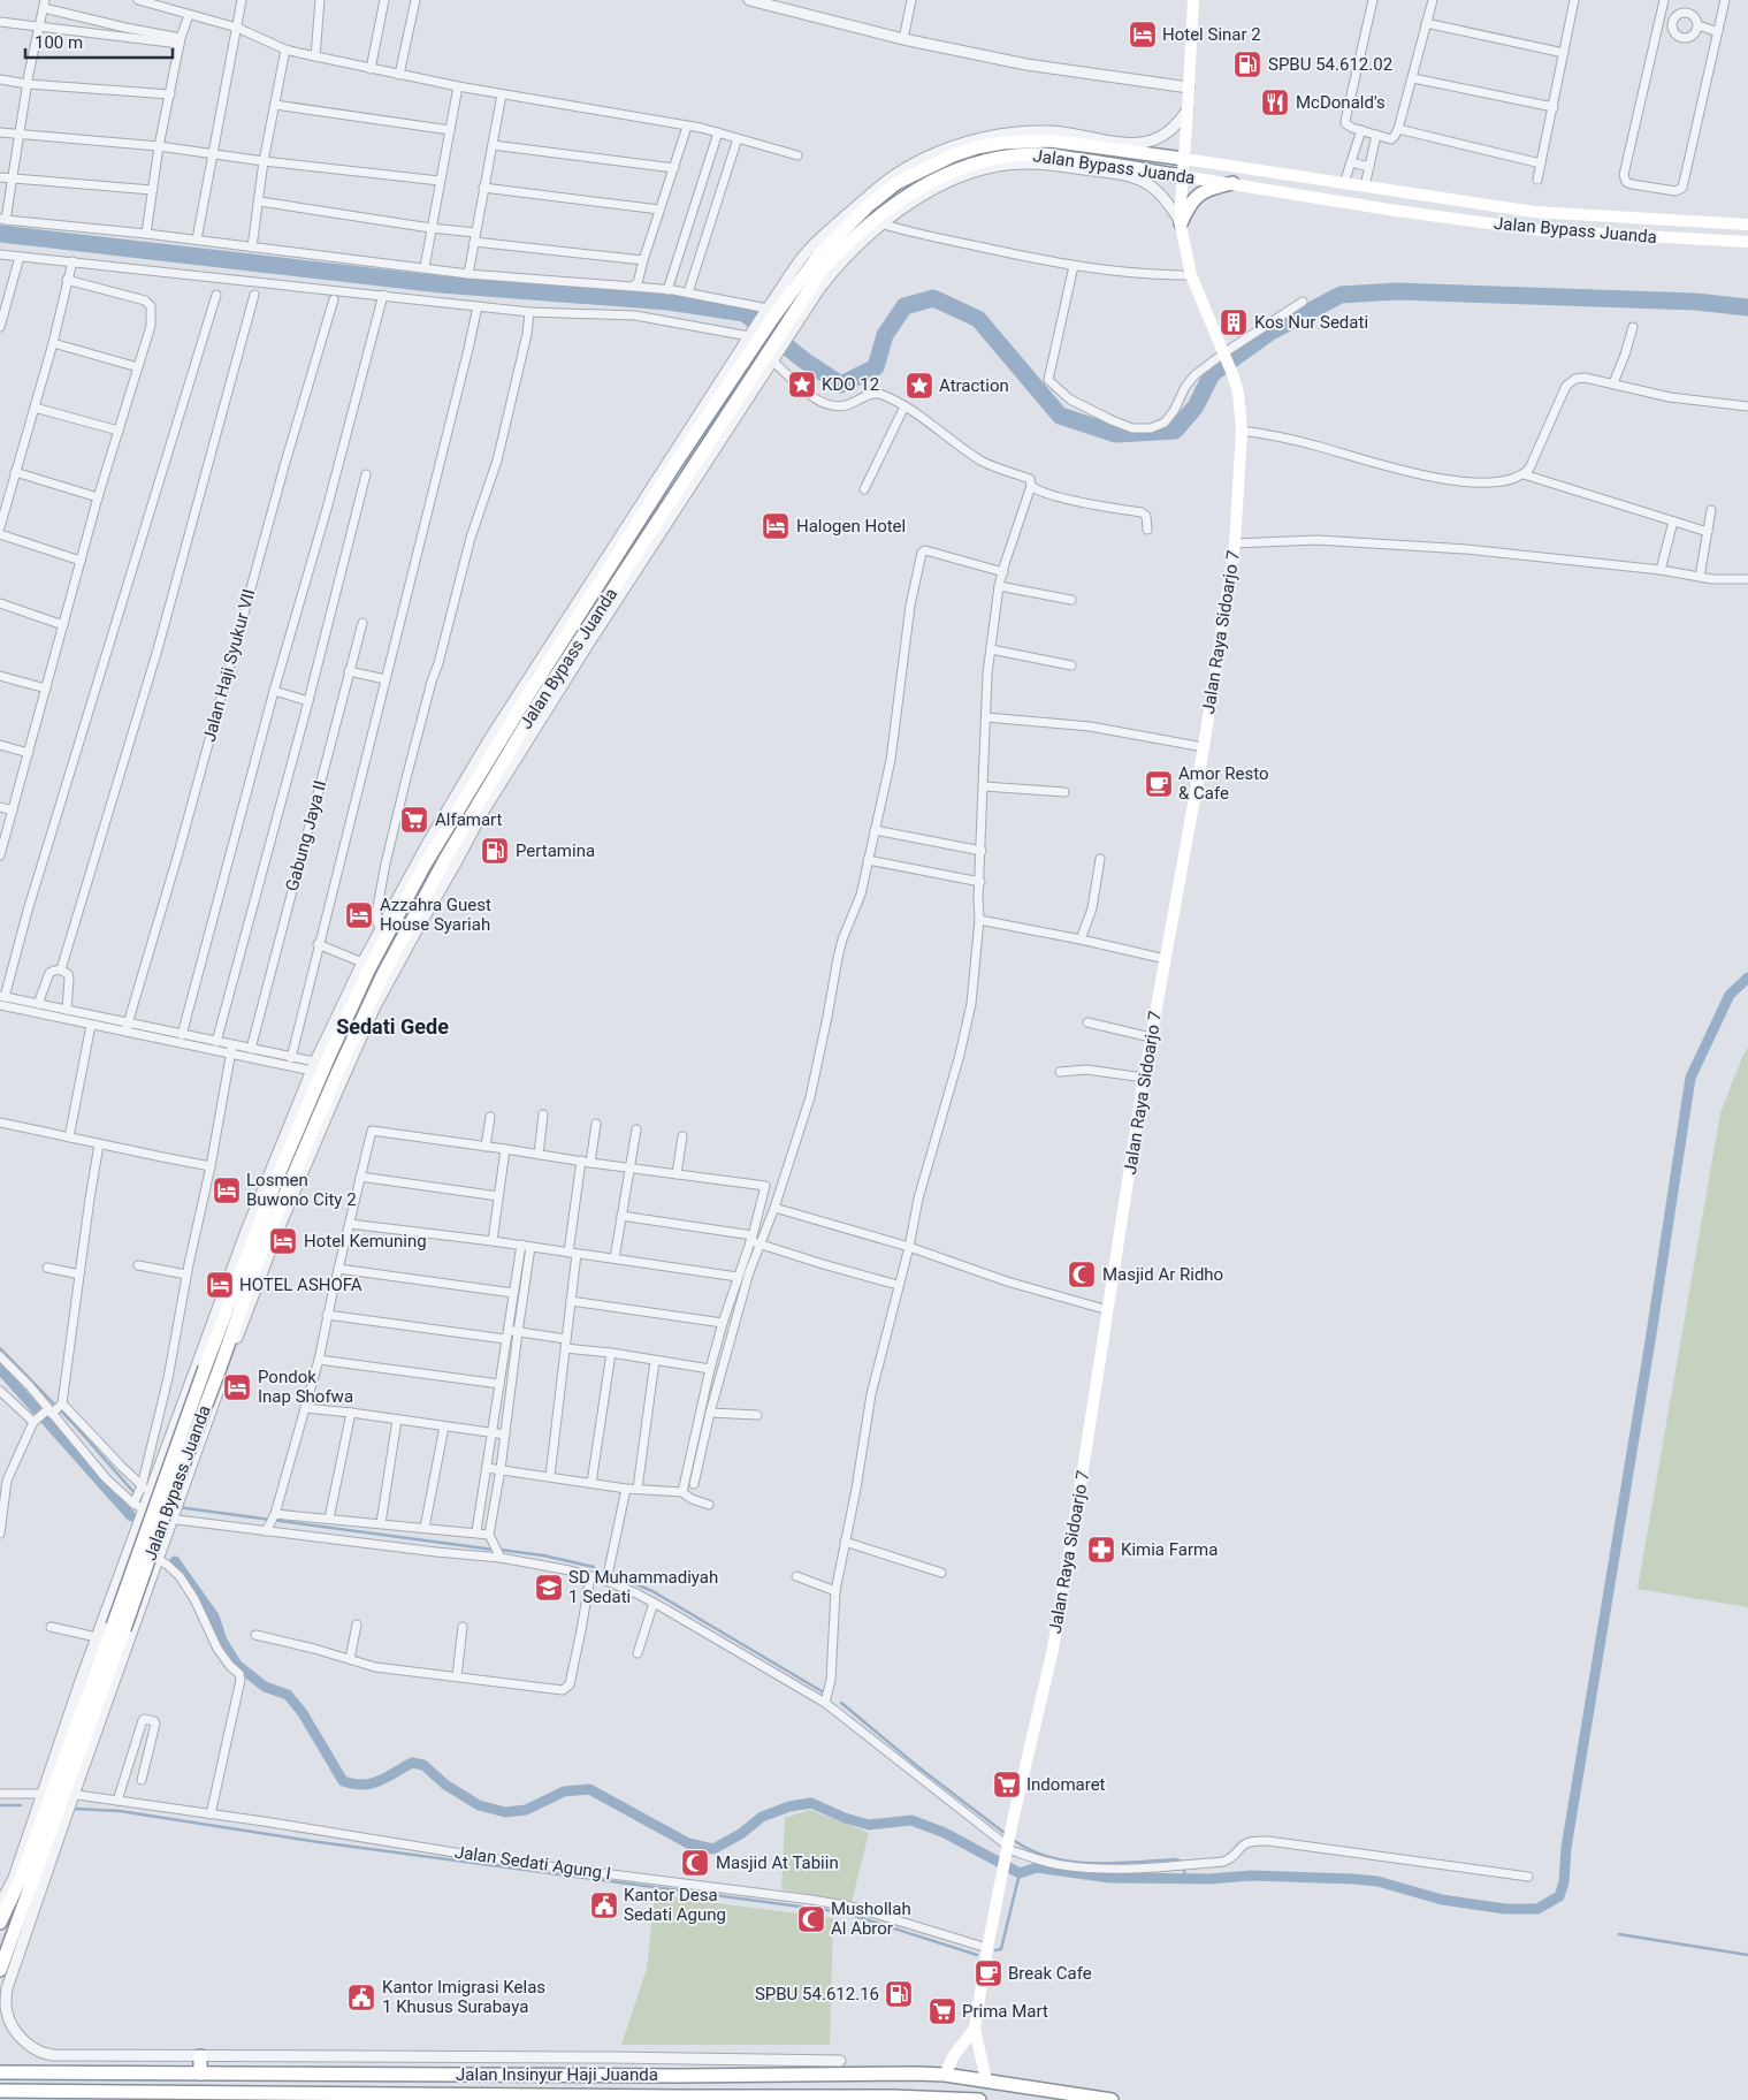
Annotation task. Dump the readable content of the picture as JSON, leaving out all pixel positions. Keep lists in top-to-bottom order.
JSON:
{
  "streets": {
    "highway": ["Jalan Bypass Juanda", "Jalan Insinyur Haji Juanda"],
    "main road": ["Jalan Raya Sidoarjo 7"],
    "street": ["Jalan Haji Syukur VII", "Gabung Jaya II", "Jalan Sedati Agung I"]
  },
  "crossings": [
    ["Jalan Bypass Juanda", "Jalan Raya Sidoarjo 7"],
    ["Jalan Bypass Juanda", "Jalan Sedati Agung I"],
    ["Jalan Bypass Juanda", "Jalan Insinyur Haji Juanda"],
    ["Jalan Raya Sidoarjo 7", "Jalan Sedati Agung I"],
    ["Jalan Raya Sidoarjo 7", "Jalan Insinyur Haji Juanda"],
    ["Jalan Sedati Agung I", "Jalan Insinyur Haji Juanda"]
  ],
  "districts": ["Sedati Gede"],
  "places": {
    "hotel": [
      "Hotel Sinar 2",
      "Halogen Hotel",
      "Azzahra Guest House Syariah",
      "Losmen Buwono City 2",
      "Hotel Kemuning",
      "HOTEL ASHOFA",
      "Pondok Inap Shofwa"
    ],
    "fuel station": ["SPBU 54.612.02", "Pertamina", "SPBU 54.612.16"],
    "restaurant": ["McDonald's"],
    "building": ["Kos Nur Sedati"],
    "place": ["KDO 12", "Atraction"],
    "cafe": ["Amor Resto & Cafe", "Break Cafe"],
    "supermarket": ["Alfamart", "Indomaret", "Prima Mart"],
    "mosque": ["Masjid Ar Ridho", "Masjid At Tabiin", "Mushollah Al Abror"],
    "pharmacy": ["Kimia Farma"],
    "school or university": ["SD Muhammadiyah 1 Sedati"],
    "public building": ["Kantor Desa Sedati Agung", "Kantor Imigrasi Kelas 1 Khusus Surabaya"]
  },
  "scale_bar": "100 m"
}
